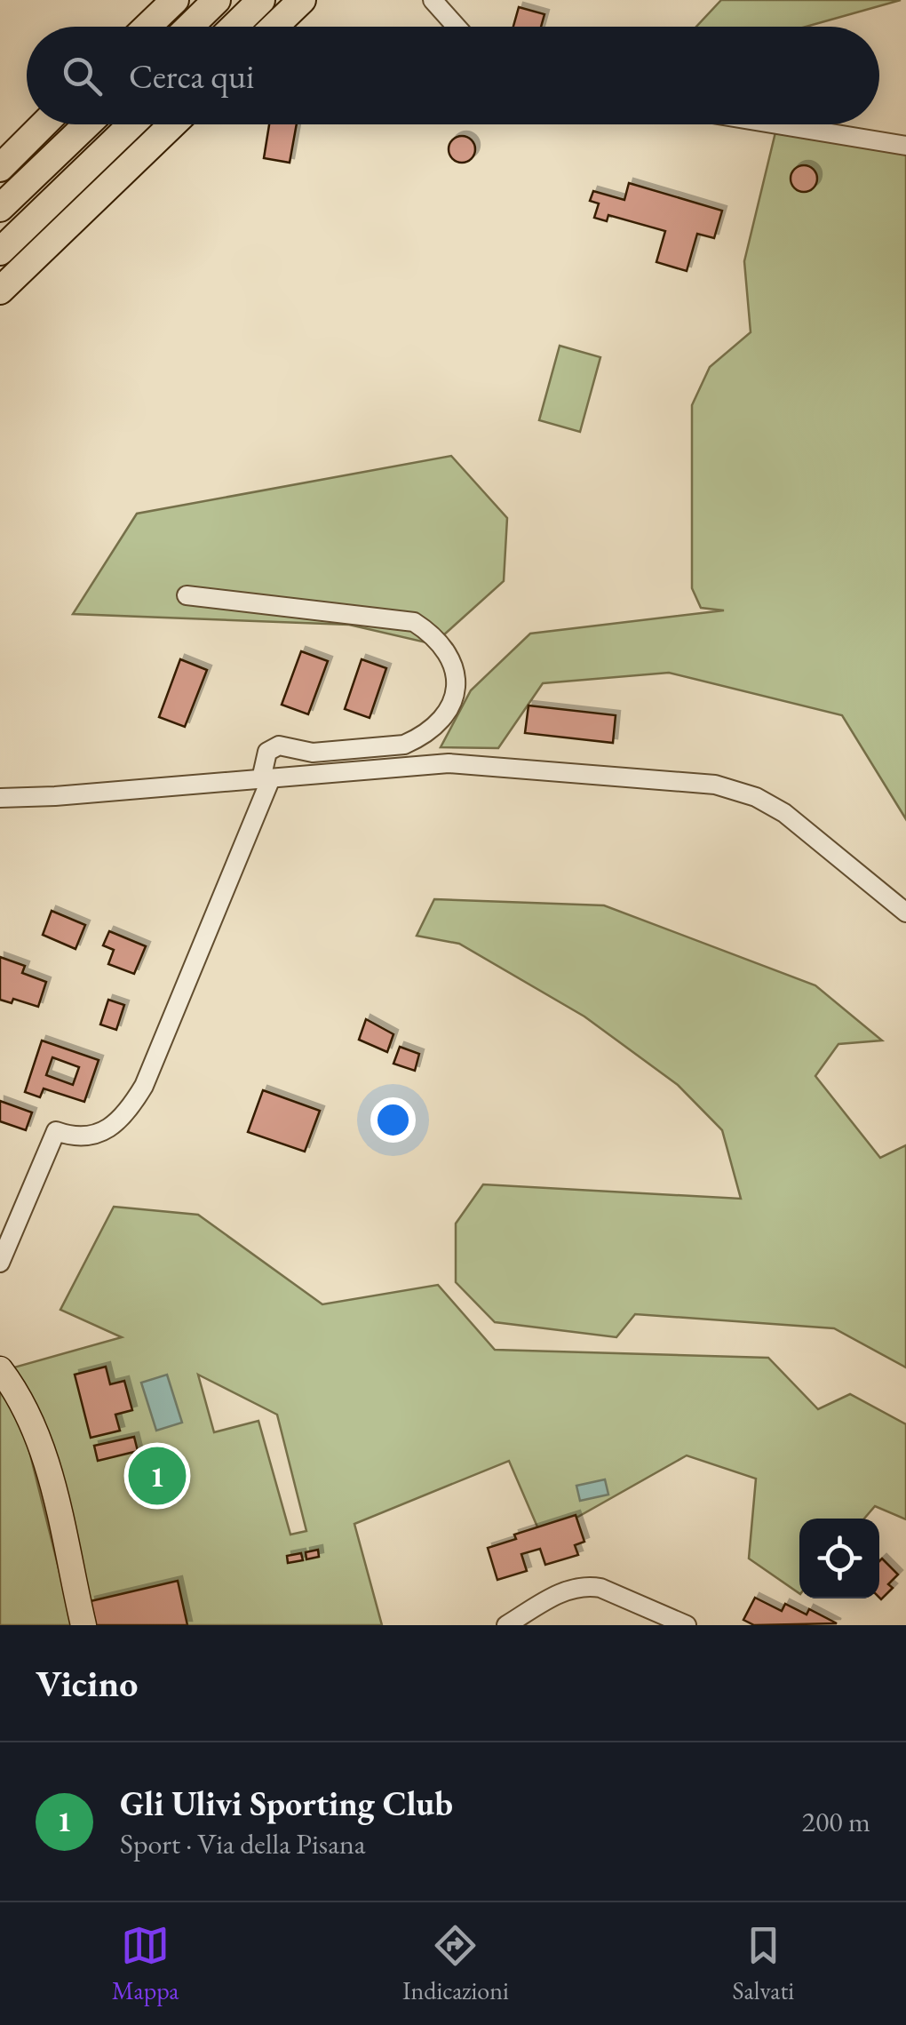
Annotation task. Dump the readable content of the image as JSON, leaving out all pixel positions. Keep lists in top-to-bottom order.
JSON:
{
  "page": {
    "search": "Cerca qui",
    "pins": "1",
    "heading": "Vicino",
    "list": [
      {
        "mark": "1",
        "name": "Gli Ulivi Sporting Club",
        "note": "Sport · Via della Pisana",
        "value": "200 m"
      }
    ],
    "nav": ["Mappa", "Indicazioni", "Salvati"]
  }
}
